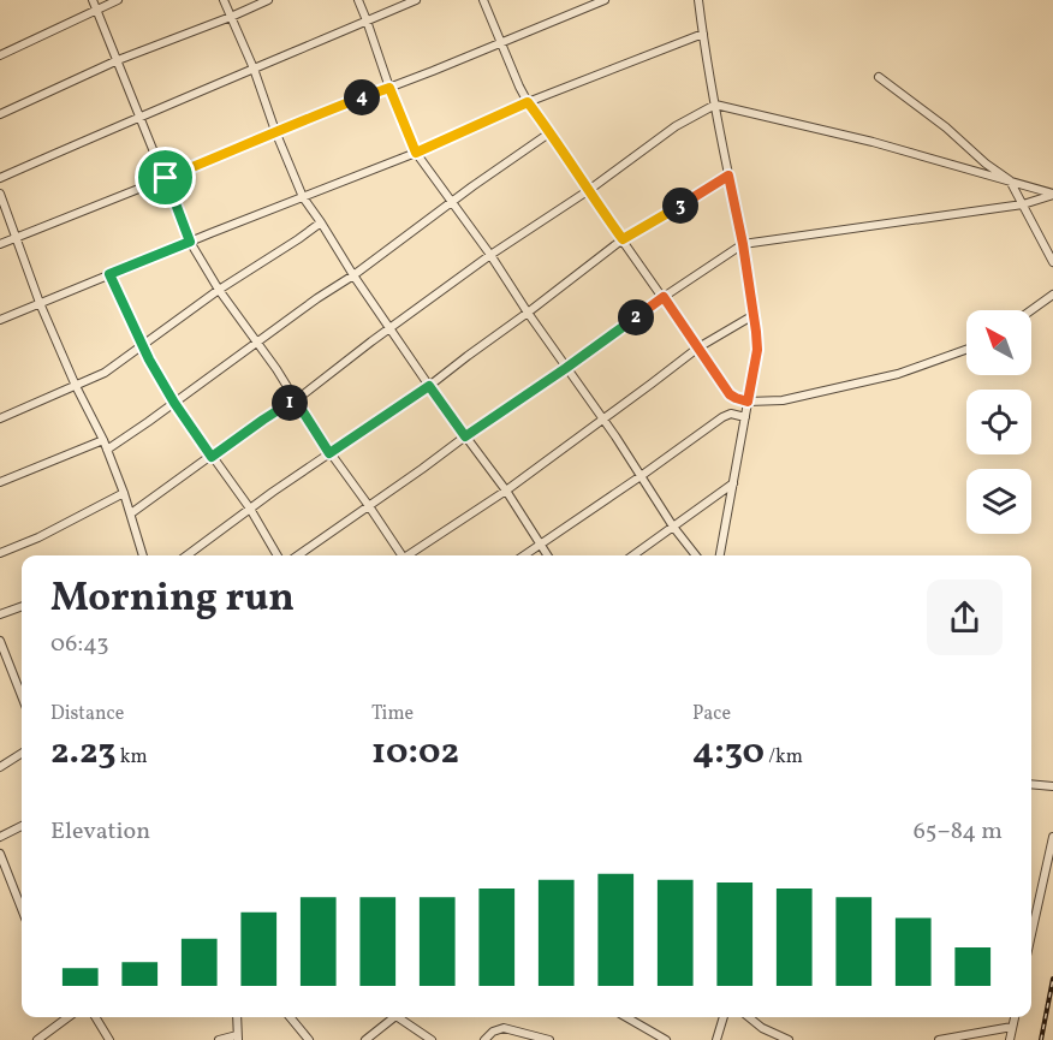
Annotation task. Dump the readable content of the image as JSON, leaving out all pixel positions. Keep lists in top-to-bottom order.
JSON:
{
  "north": "top left",
  "page": {
    "pins": [
      "4",
      "3",
      "2",
      "1"
    ],
    "heading": ["Morning run", "06:43"],
    "stats": [
      ["Distance", "2.23 km"],
      ["Time", "10:02"],
      ["Pace", "4:30 /km"]
    ],
    "chart": ["Elevation", "65–84 m"]
  }
}
